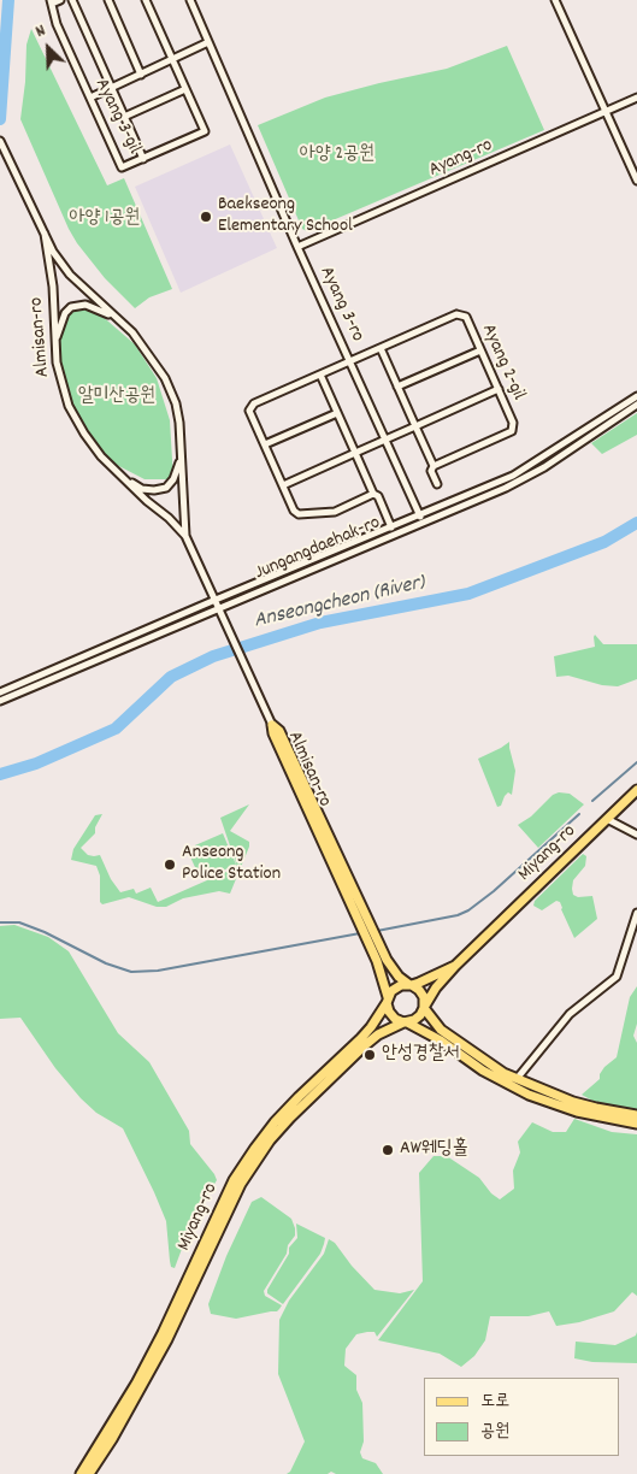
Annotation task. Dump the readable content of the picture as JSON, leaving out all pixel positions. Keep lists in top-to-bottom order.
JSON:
{
  "streets": {
    "main road": ["Almisan-ro", "Miyang-ro"],
    "street": [
      "Ayang 3-gil",
      "Ayang-ro",
      "Ayang 3-ro",
      "Ayang 2-gil",
      "Jungangdaehak-ro"
    ]
  },
  "crossings": [
    ["Ayang-ro", "Ayang 3-ro"],
    ["Ayang 3-ro", "Ayang 2-gil"],
    ["Ayang 3-ro", "Jungangdaehak-ro"],
    ["Almisan-ro", "Jungangdaehak-ro"],
    ["Almisan-ro", "Miyang-ro"]
  ],
  "water": ["Anseongcheon (River)"],
  "parks": ["아양 2공원", "아양 1공원", "알미산공원"],
  "places": [
    "Baekseong Elementary School",
    "Anseong Police Station",
    "안성경찰서",
    "AW웨딩홀"
  ],
  "legend": ["도로", "공원"],
  "north": "top left"
}
